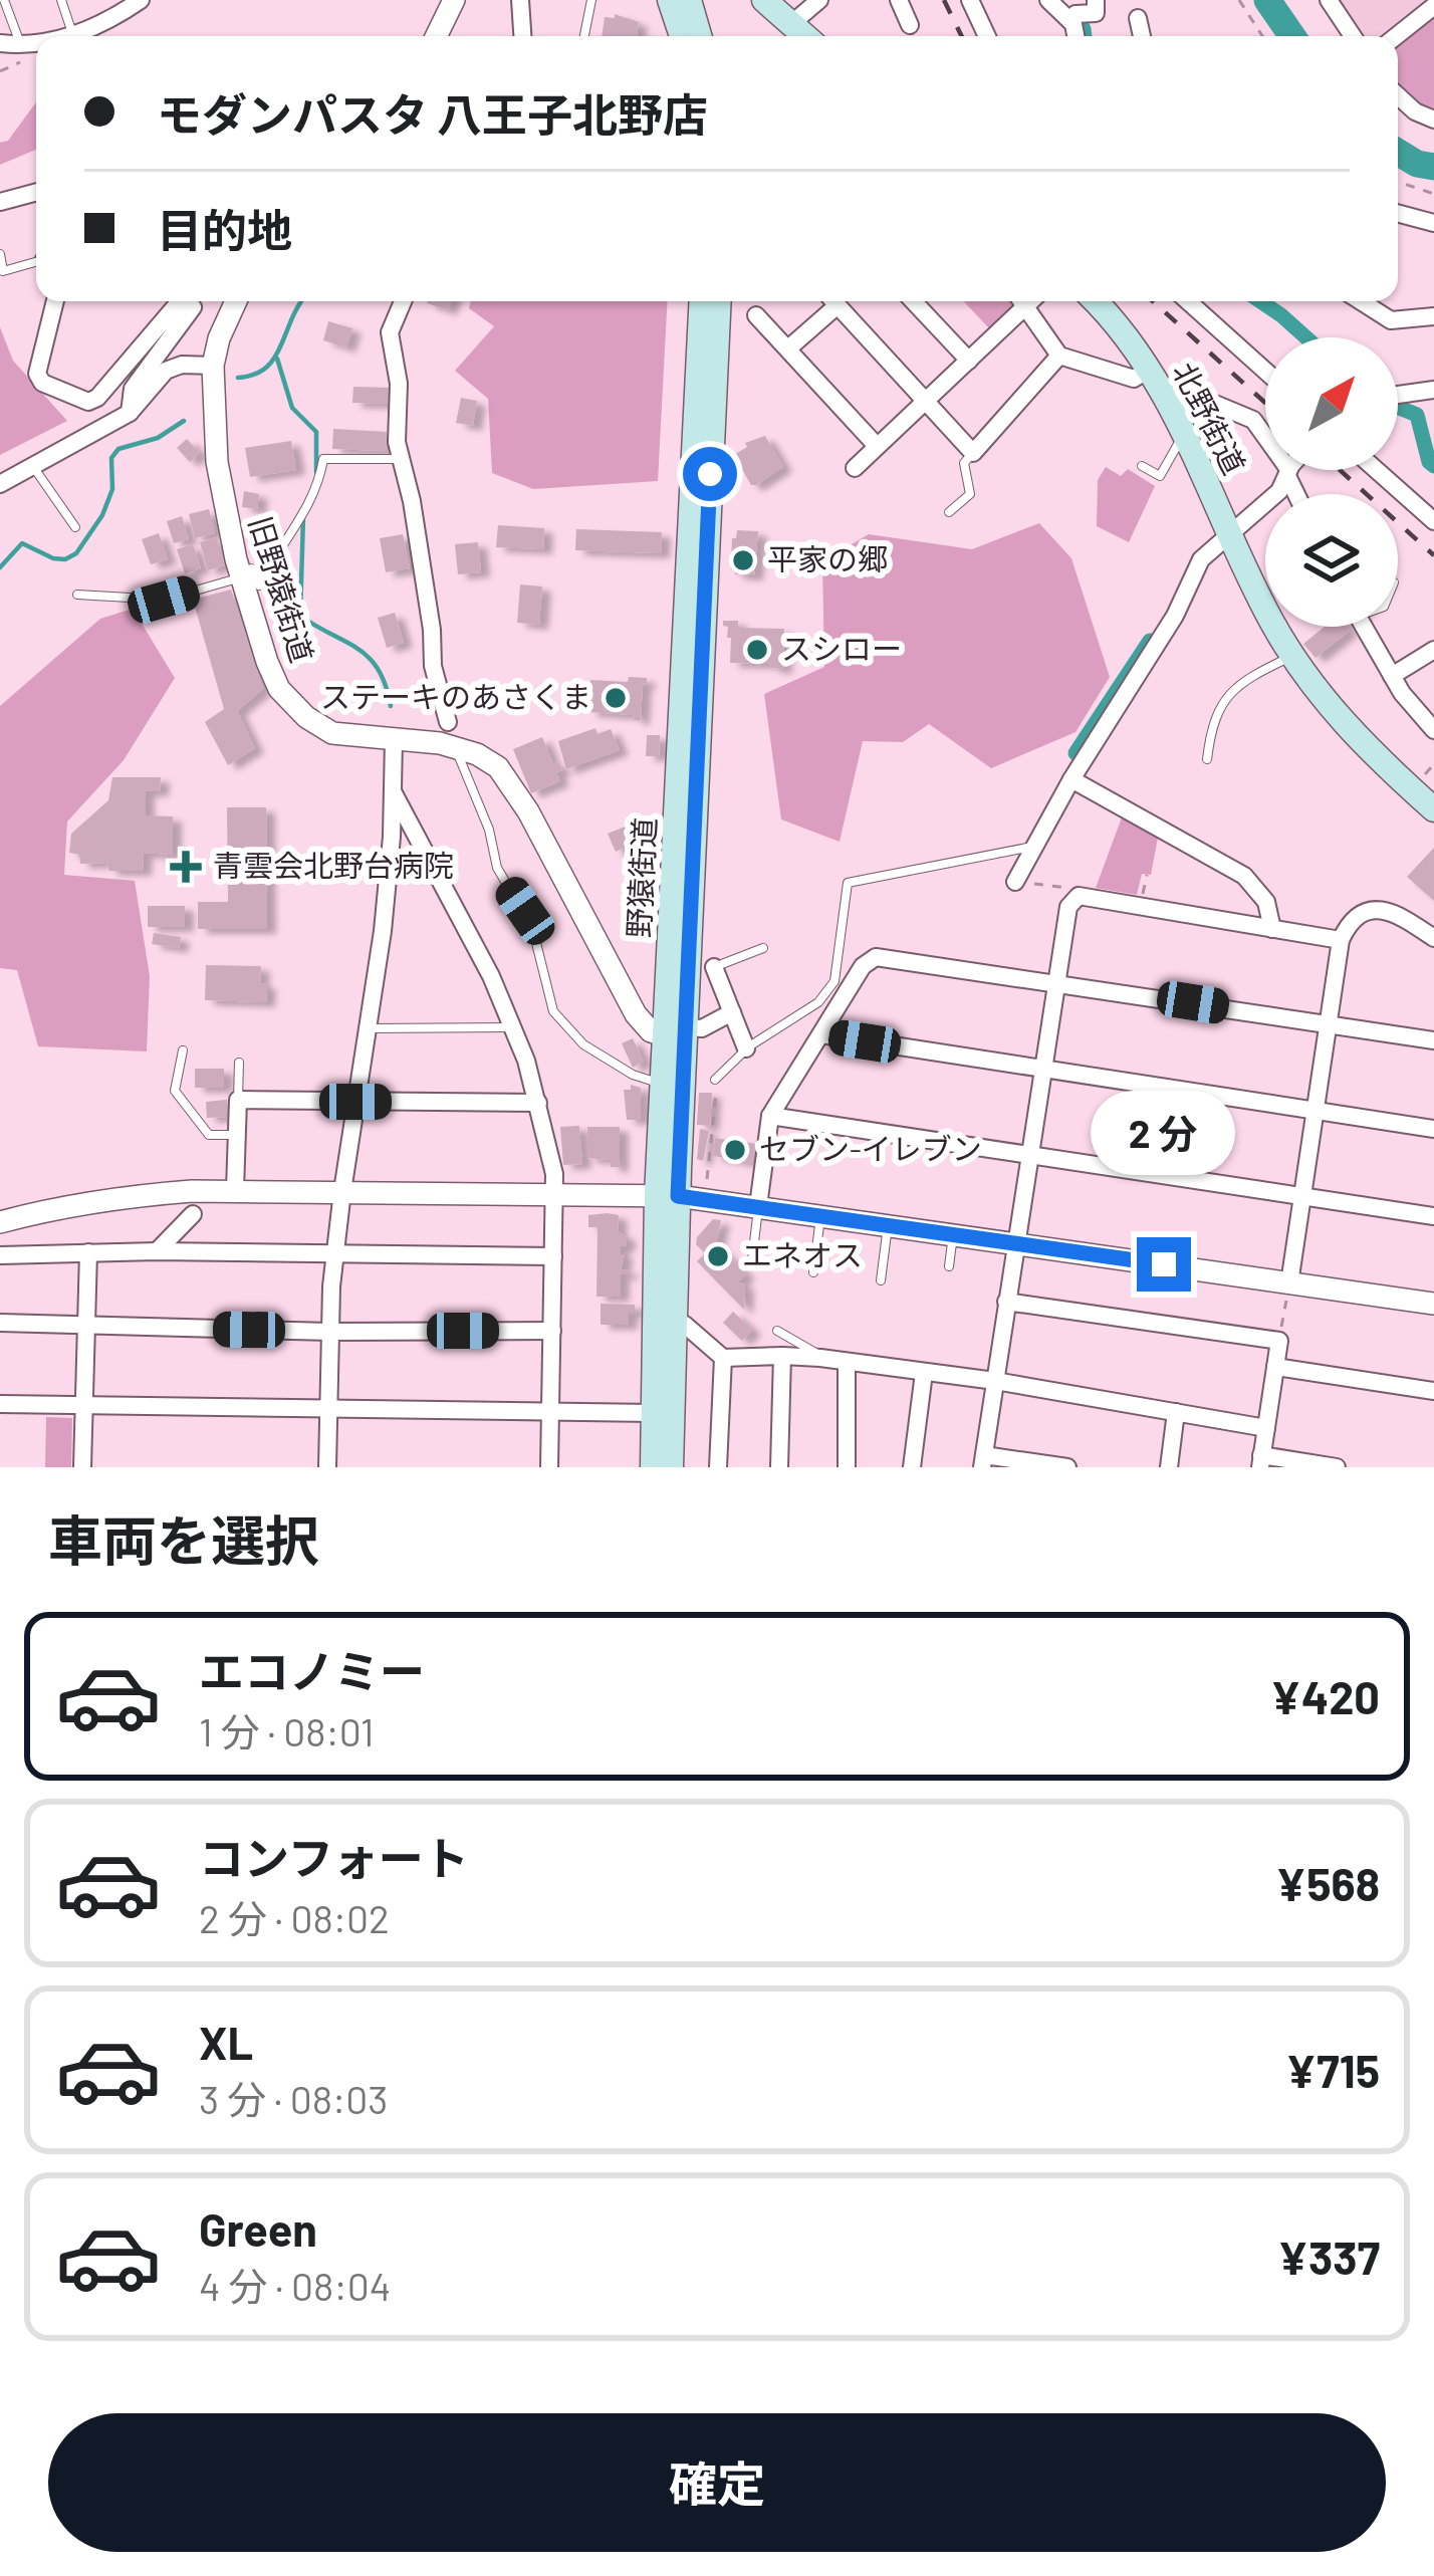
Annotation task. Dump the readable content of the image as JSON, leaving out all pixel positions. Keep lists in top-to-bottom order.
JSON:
{
  "streets": {
    "main road": ["北野街道", "野猿街道"],
    "street": ["旧野猿街道"]
  },
  "crossings": [
    ["旧野猿街道", "野猿街道"]
  ],
  "places": {
    "other": [
      "平家の郷",
      "スシロー",
      "ステーキのあさくま",
      "セブン-イレブン",
      "エネオス"
    ],
    "health": ["青雲会北野台病院"]
  },
  "north": "top right",
  "page": {
    "banner": ["モダンパスタ 八王子北野店", "目的地"],
    "bubble": "2 分",
    "heading": "車両を選択",
    "list": [
      {
        "name": "エコノミー",
        "note": "1 分 · 08:01",
        "value": "¥420"
      },
      {
        "name": "コンフォート",
        "note": "2 分 · 08:02",
        "value": "¥568"
      },
      {
        "name": "XL",
        "note": "3 分 · 08:03",
        "value": "¥715"
      },
      {
        "name": "Green",
        "note": "4 分 · 08:04",
        "value": "¥337"
      }
    ],
    "buttons": "確定"
  }
}
